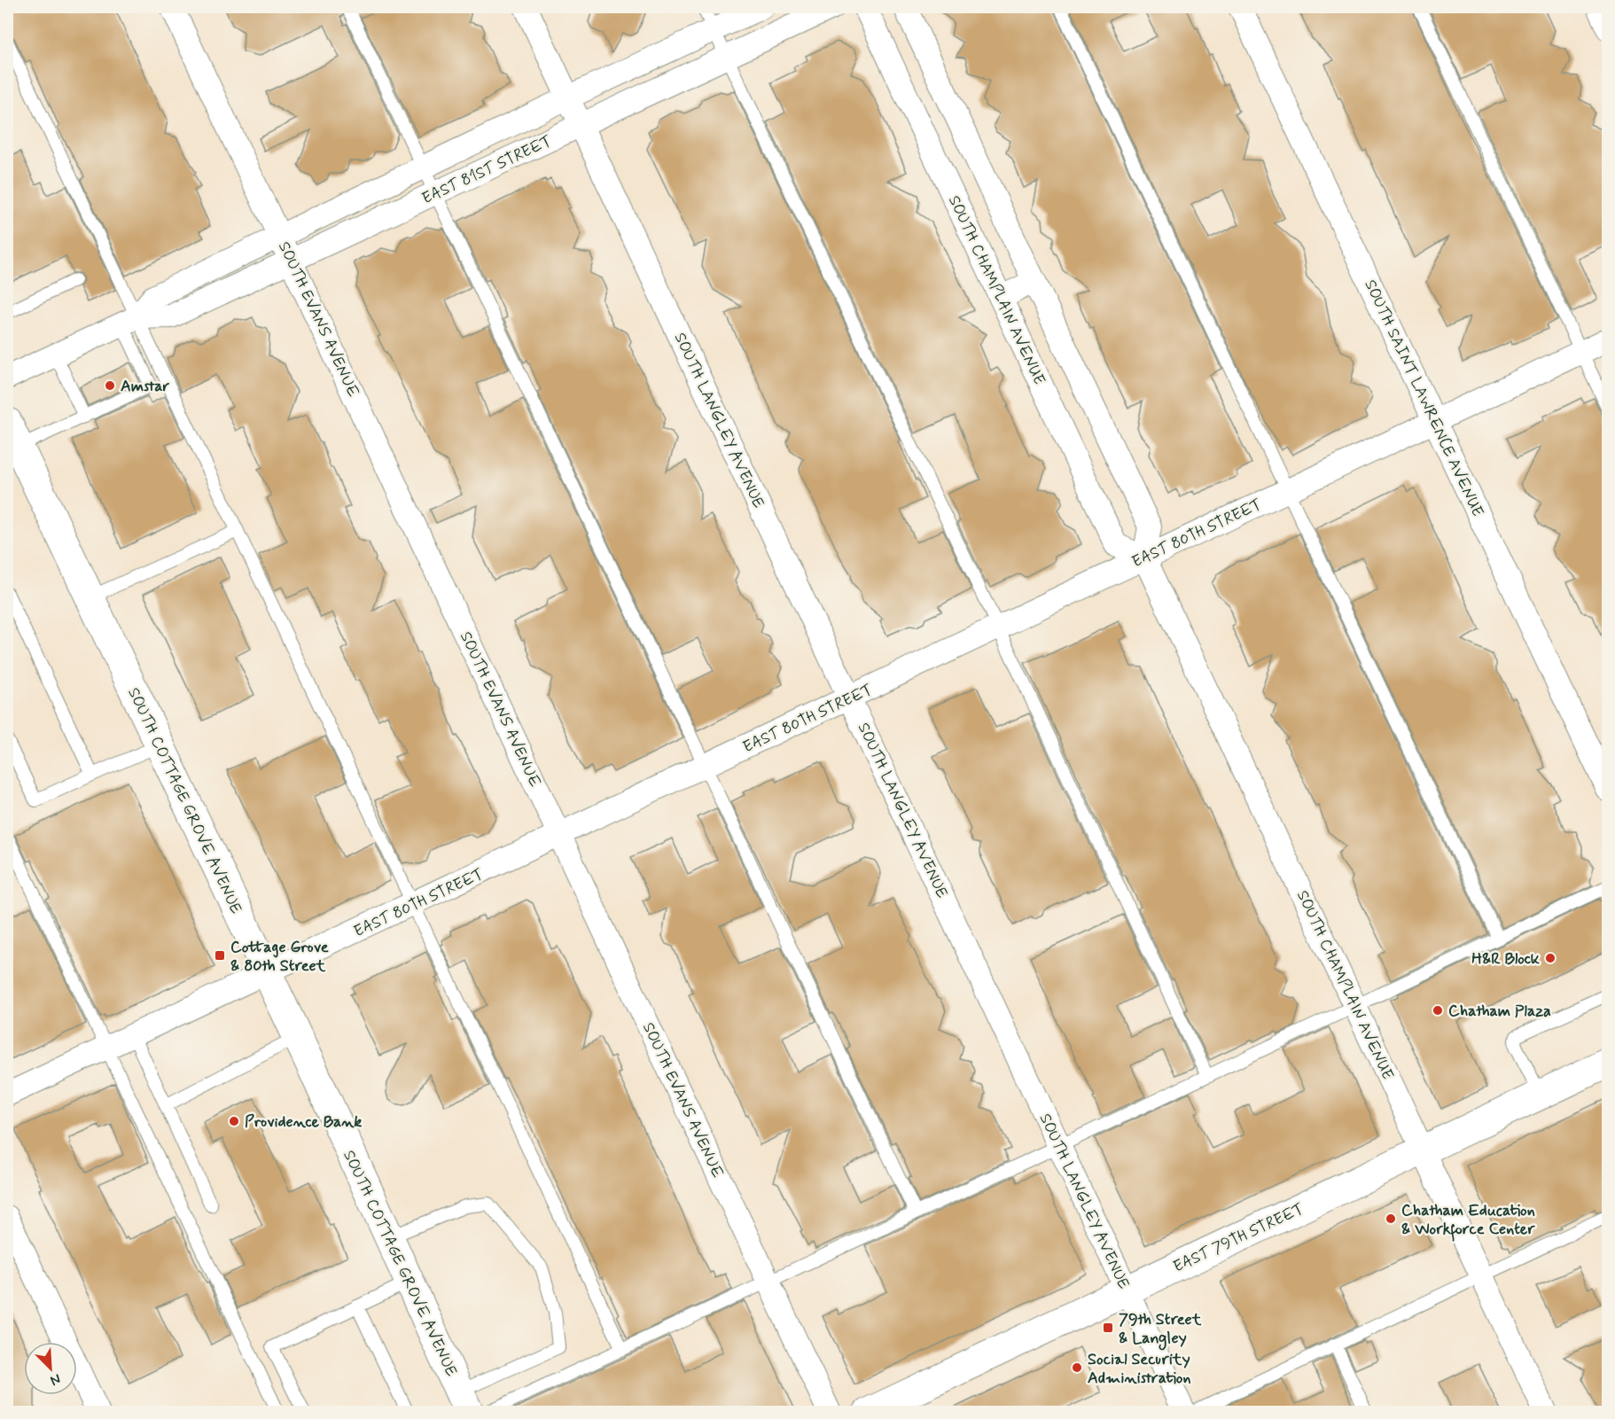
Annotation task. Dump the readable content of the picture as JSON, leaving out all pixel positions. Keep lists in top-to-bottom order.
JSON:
{
  "streets": {
    "main road": ["SOUTH COTTAGE GROVE AVENUE", "EAST 79TH STREET"],
    "street": [
      "EAST 81ST STREET",
      "SOUTH CHAMPLAIN AVENUE",
      "SOUTH EVANS AVENUE",
      "SOUTH SAINT LAWRENCE AVENUE",
      "SOUTH LANGLEY AVENUE",
      "EAST 80TH STREET"
    ]
  },
  "crossings": [
    ["EAST 81ST STREET", "SOUTH EVANS AVENUE"],
    ["EAST 81ST STREET", "SOUTH LANGLEY AVENUE"],
    ["SOUTH CHAMPLAIN AVENUE", "EAST 80TH STREET"],
    ["SOUTH CHAMPLAIN AVENUE", "EAST 79TH STREET"],
    ["SOUTH EVANS AVENUE", "EAST 80TH STREET"],
    ["SOUTH SAINT LAWRENCE AVENUE", "EAST 80TH STREET"],
    ["SOUTH LANGLEY AVENUE", "EAST 80TH STREET"],
    ["SOUTH LANGLEY AVENUE", "EAST 79TH STREET"],
    ["EAST 80TH STREET", "SOUTH COTTAGE GROVE AVENUE"]
  ],
  "places": {
    "other": [
      "Amstar",
      "H&R Block",
      "Chatham Plaza",
      "Providence Bank",
      "Chatham Education & Workforce Center",
      "Social Security Administration"
    ],
    "transit": ["Cottage Grove & 80th Street", "79th Street & Langley"]
  },
  "north": "bottom right"
}
